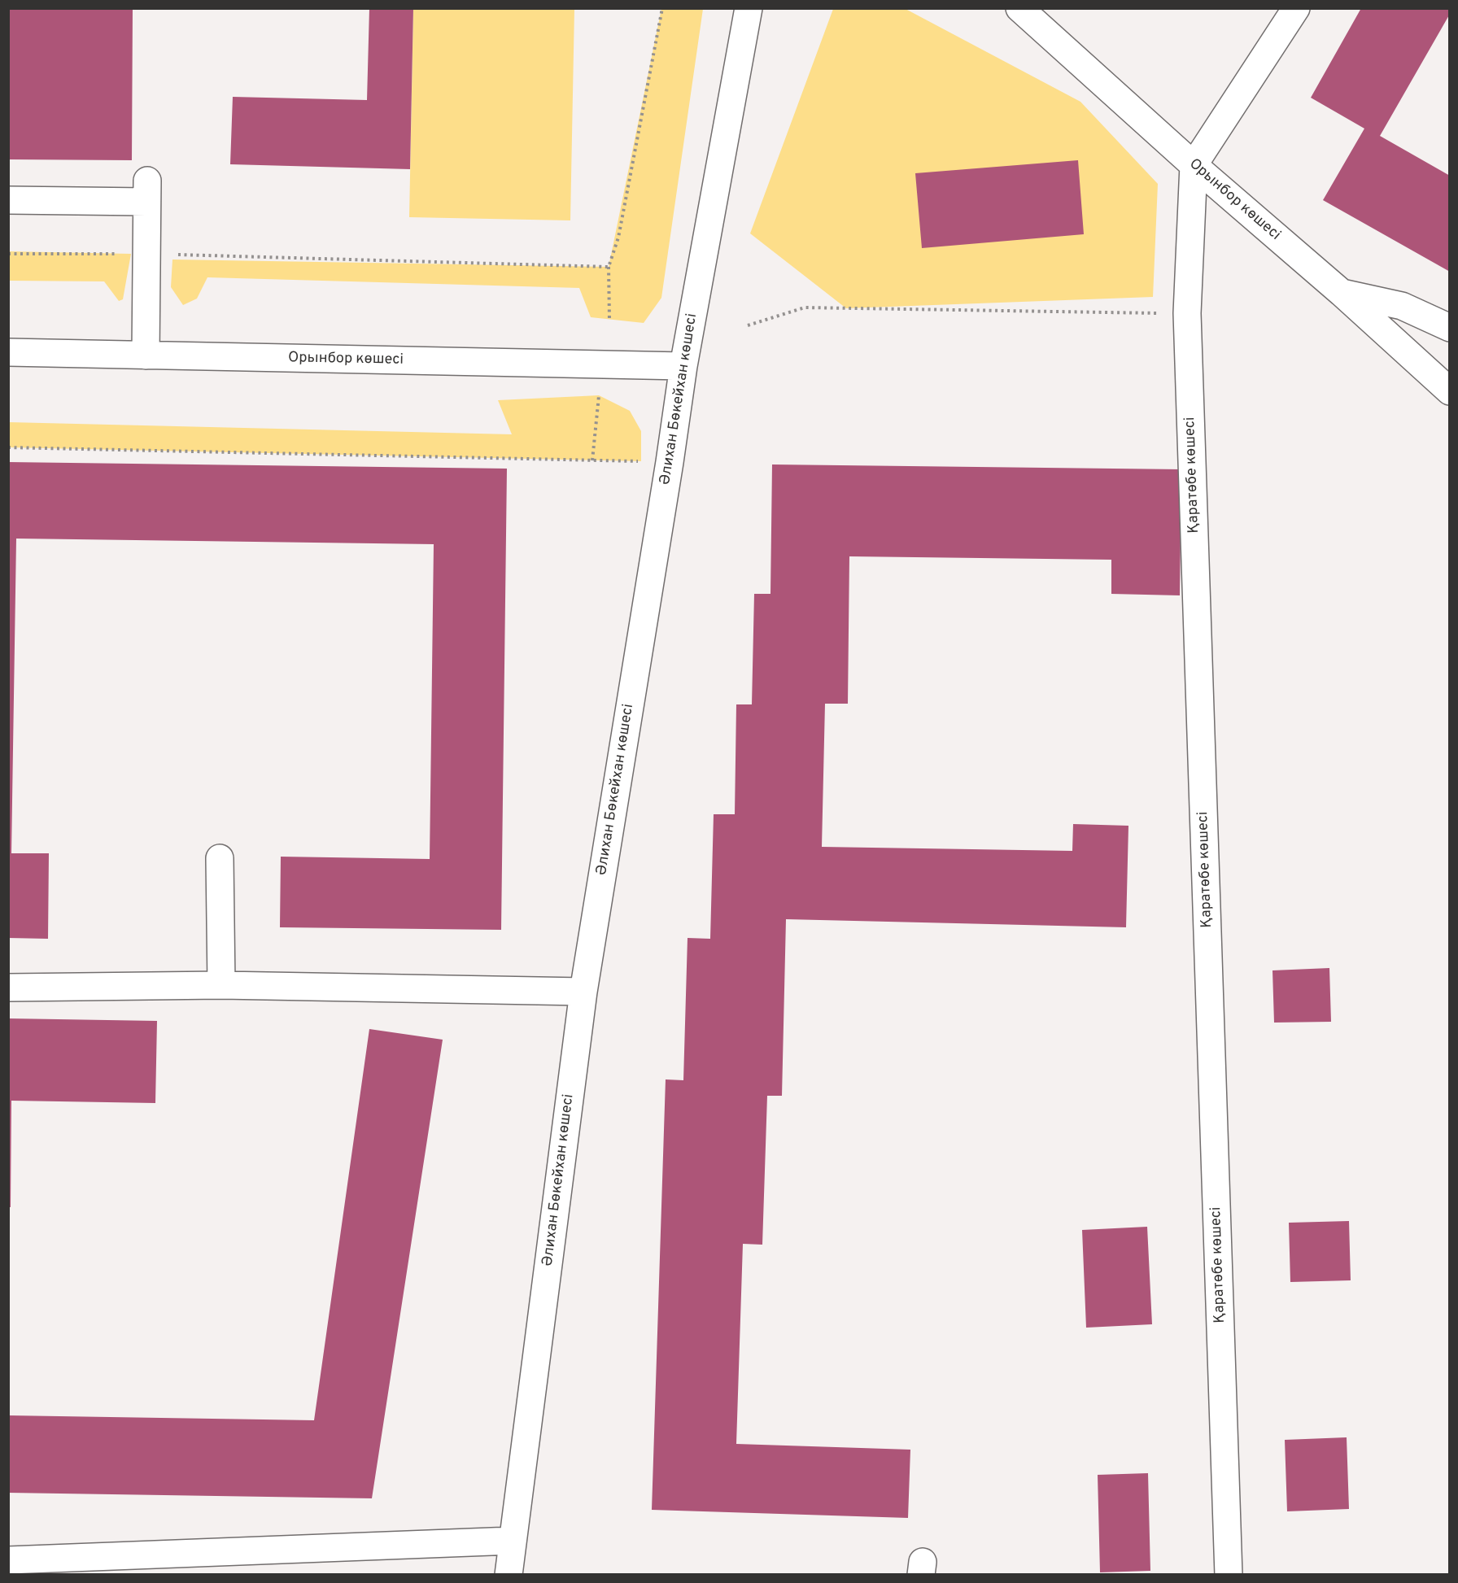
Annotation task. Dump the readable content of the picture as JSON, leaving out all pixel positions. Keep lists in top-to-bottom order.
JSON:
{
  "streets": {
    "street": ["Орынбор көшесі", "Әлихан Бөкейхан көшесі", "Қаратөбе көшесі"]
  },
  "crossings": [
    ["Орынбор көшесі", "Әлихан Бөкейхан көшесі"],
    ["Орынбор көшесі", "Қаратөбе көшесі"]
  ]
}
